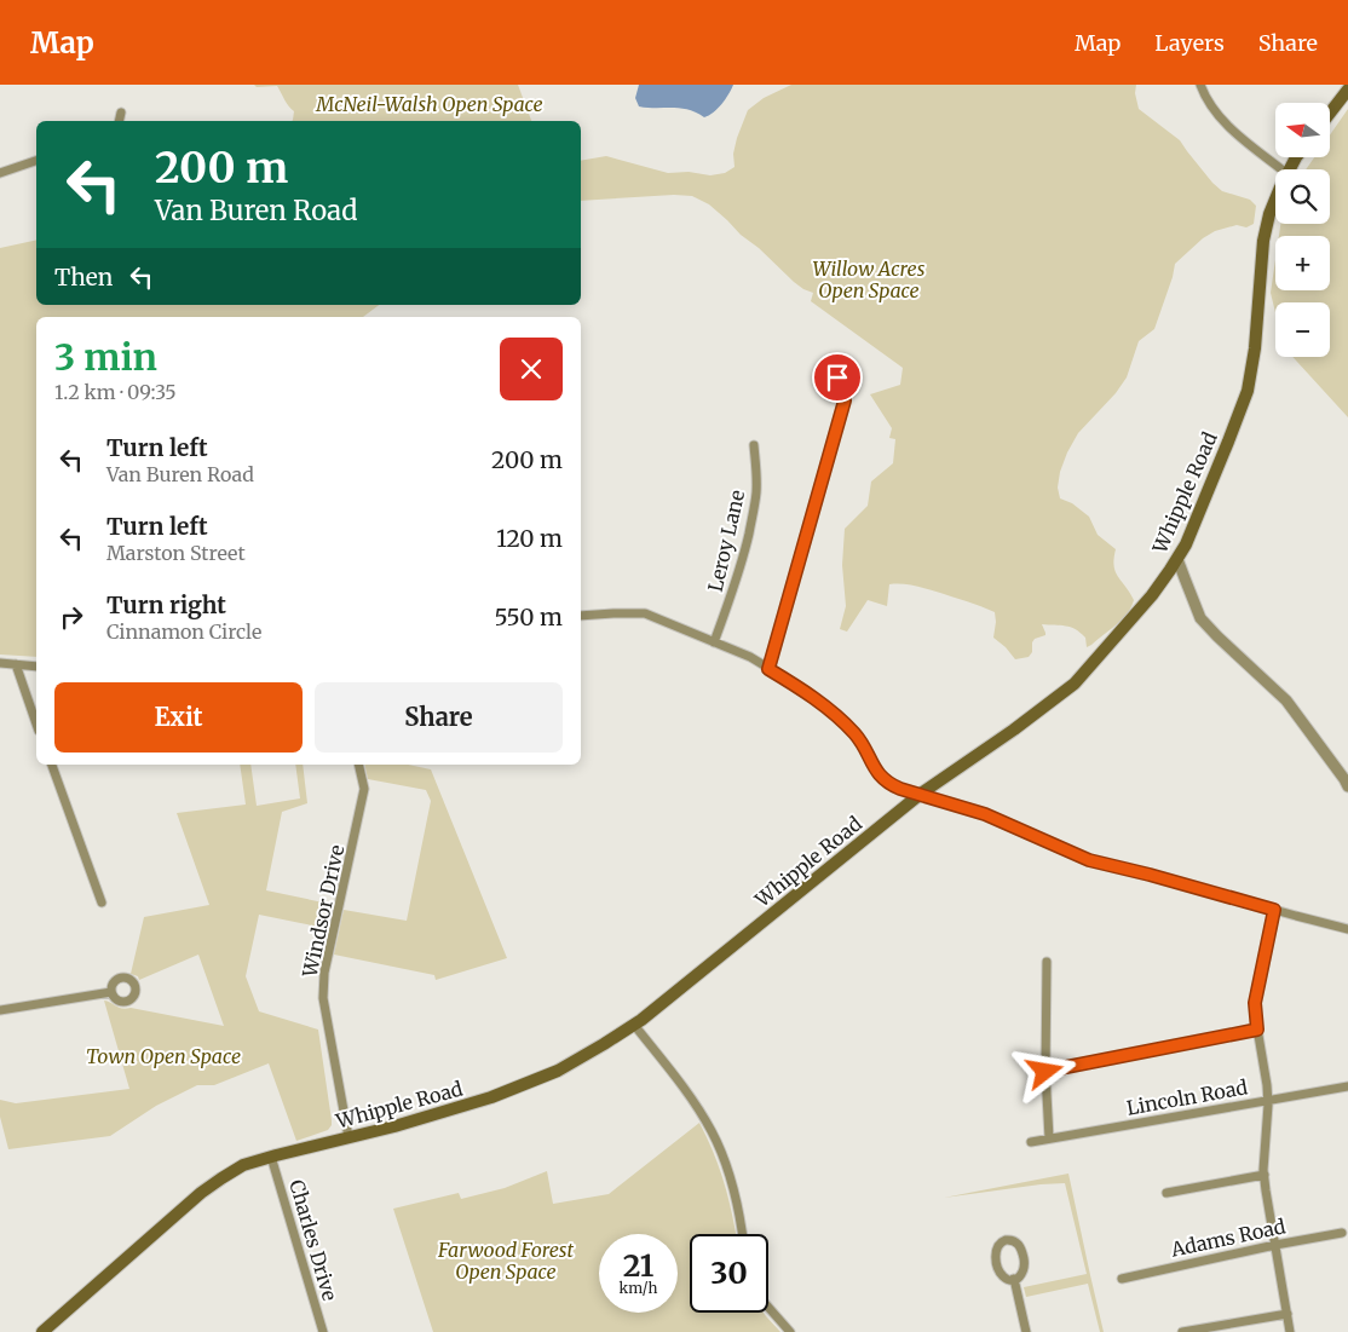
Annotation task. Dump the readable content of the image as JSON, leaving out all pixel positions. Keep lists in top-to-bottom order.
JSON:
{
  "streets": {
    "main road": ["Whipple Road"],
    "street": [
      "Leroy Lane",
      "Windsor Drive",
      "Lincoln Road",
      "Adams Road",
      "Charles Drive"
    ]
  },
  "crossings": [
    ["Whipple Road", "Windsor Drive"],
    ["Whipple Road", "Charles Drive"]
  ],
  "parks": [
    "McNeil-Walsh Open Space",
    "Willow Acres Open Space",
    "Town Open Space",
    "Farwood Forest Open Space"
  ],
  "north": "left",
  "page": {
    "header": "Map",
    "nav": ["Map", "Layers", "Share"],
    "map_buttons": ["+", "−"],
    "turn": ["200 m", "Van Buren Road"],
    "then": "Then",
    "heading": ["3 min", "1.2 km · 09:35"],
    "list": [
      {
        "name": "Turn left",
        "note": "Van Buren Road",
        "value": "200 m"
      },
      {
        "name": "Turn left",
        "note": "Marston Street",
        "value": "120 m"
      },
      {
        "name": "Turn right",
        "note": "Cinnamon Circle",
        "value": "550 m"
      }
    ],
    "buttons": ["Exit", "Share"],
    "speed": "21 km/h",
    "limit": "30"
  }
}
